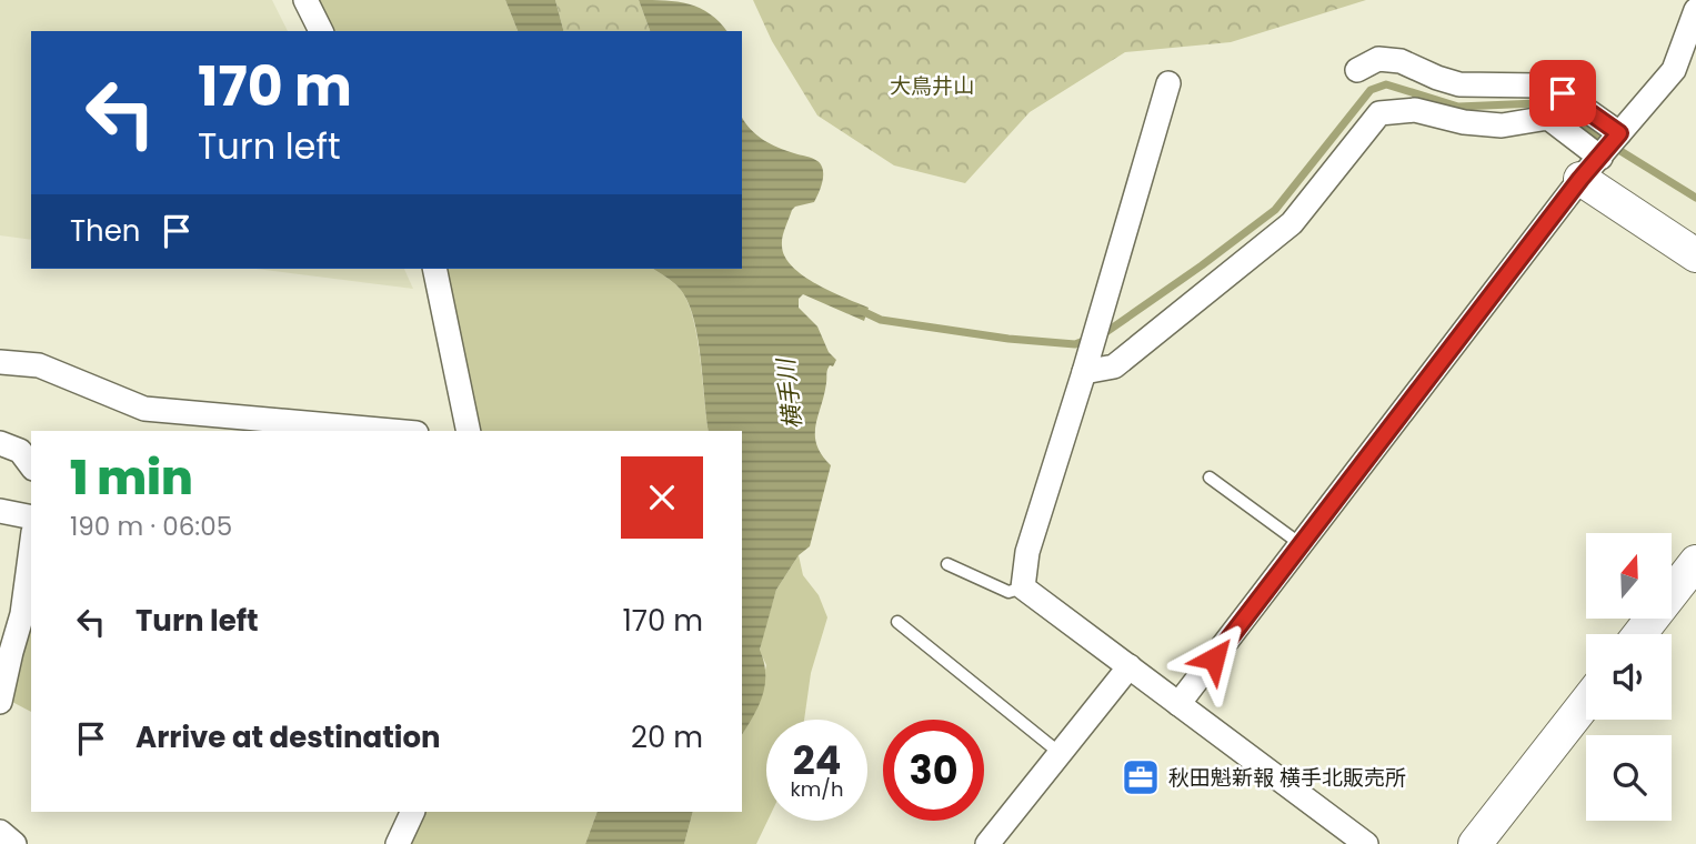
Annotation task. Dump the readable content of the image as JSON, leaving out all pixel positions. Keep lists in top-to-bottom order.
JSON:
{
  "water": ["横手川"],
  "parks": ["大鳥井山"],
  "places": {
    "office": ["秋田魁新報 横手北販売所"]
  },
  "north": "top",
  "page": {
    "turn": ["170 m", "Turn left"],
    "then": "Then",
    "heading": ["1 min", "190 m · 06:05"],
    "list": [
      {
        "name": "Turn left",
        "value": "170 m"
      },
      {
        "name": "Arrive at destination",
        "value": "20 m"
      }
    ],
    "speed": "24 km/h",
    "limit": "30"
  }
}
